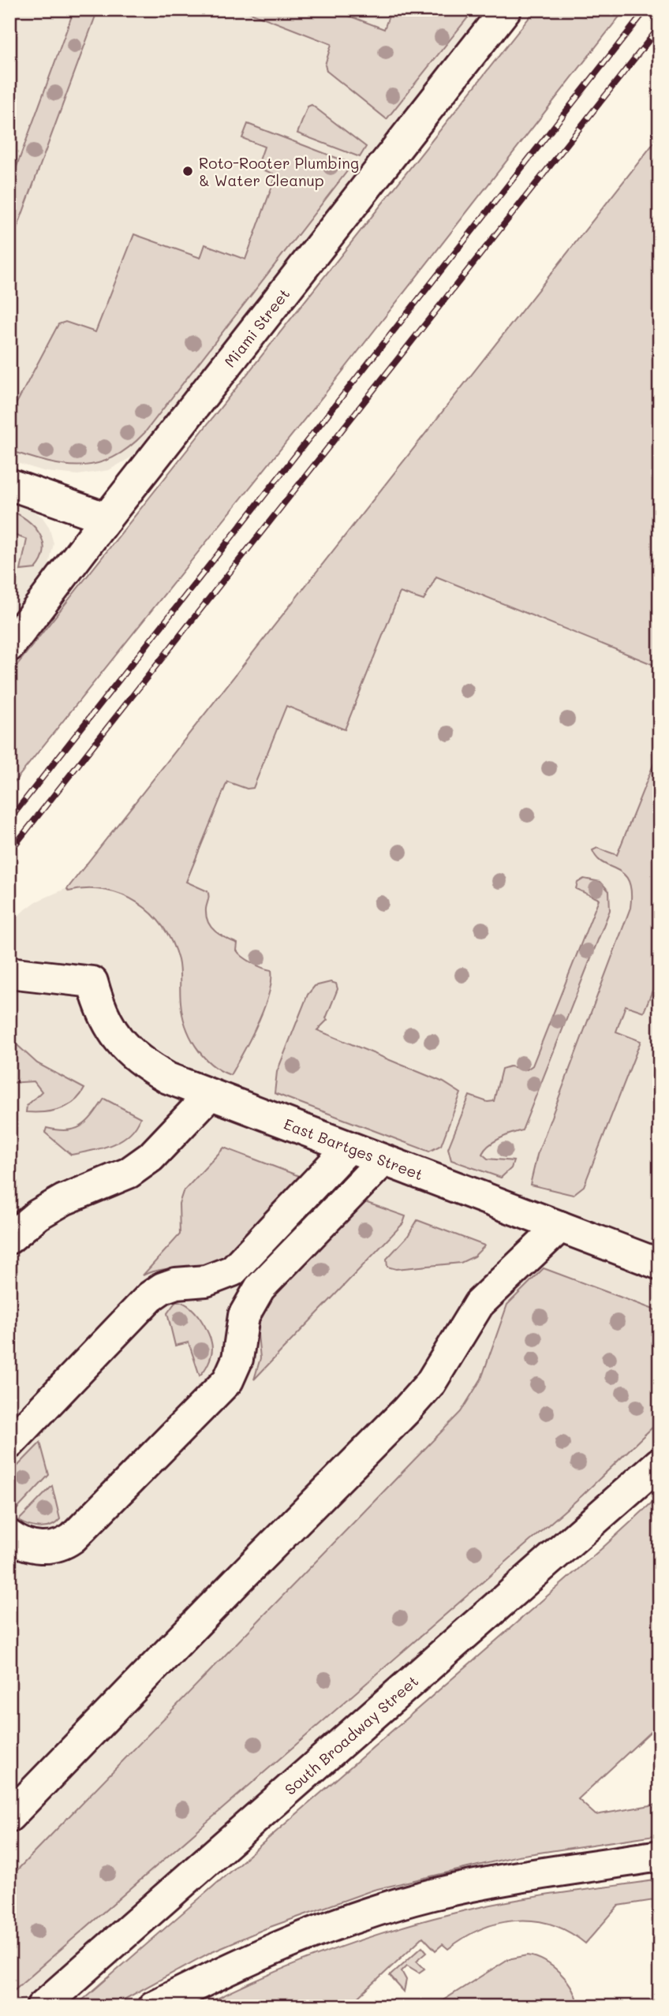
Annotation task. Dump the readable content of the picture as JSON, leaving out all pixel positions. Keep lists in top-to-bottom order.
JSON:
{
  "streets": {
    "street": ["Miami Street", "East Bartges Street", "South Broadway Street"]
  },
  "places": ["Roto-Rooter Plumbing & Water Cleanup"]
}
